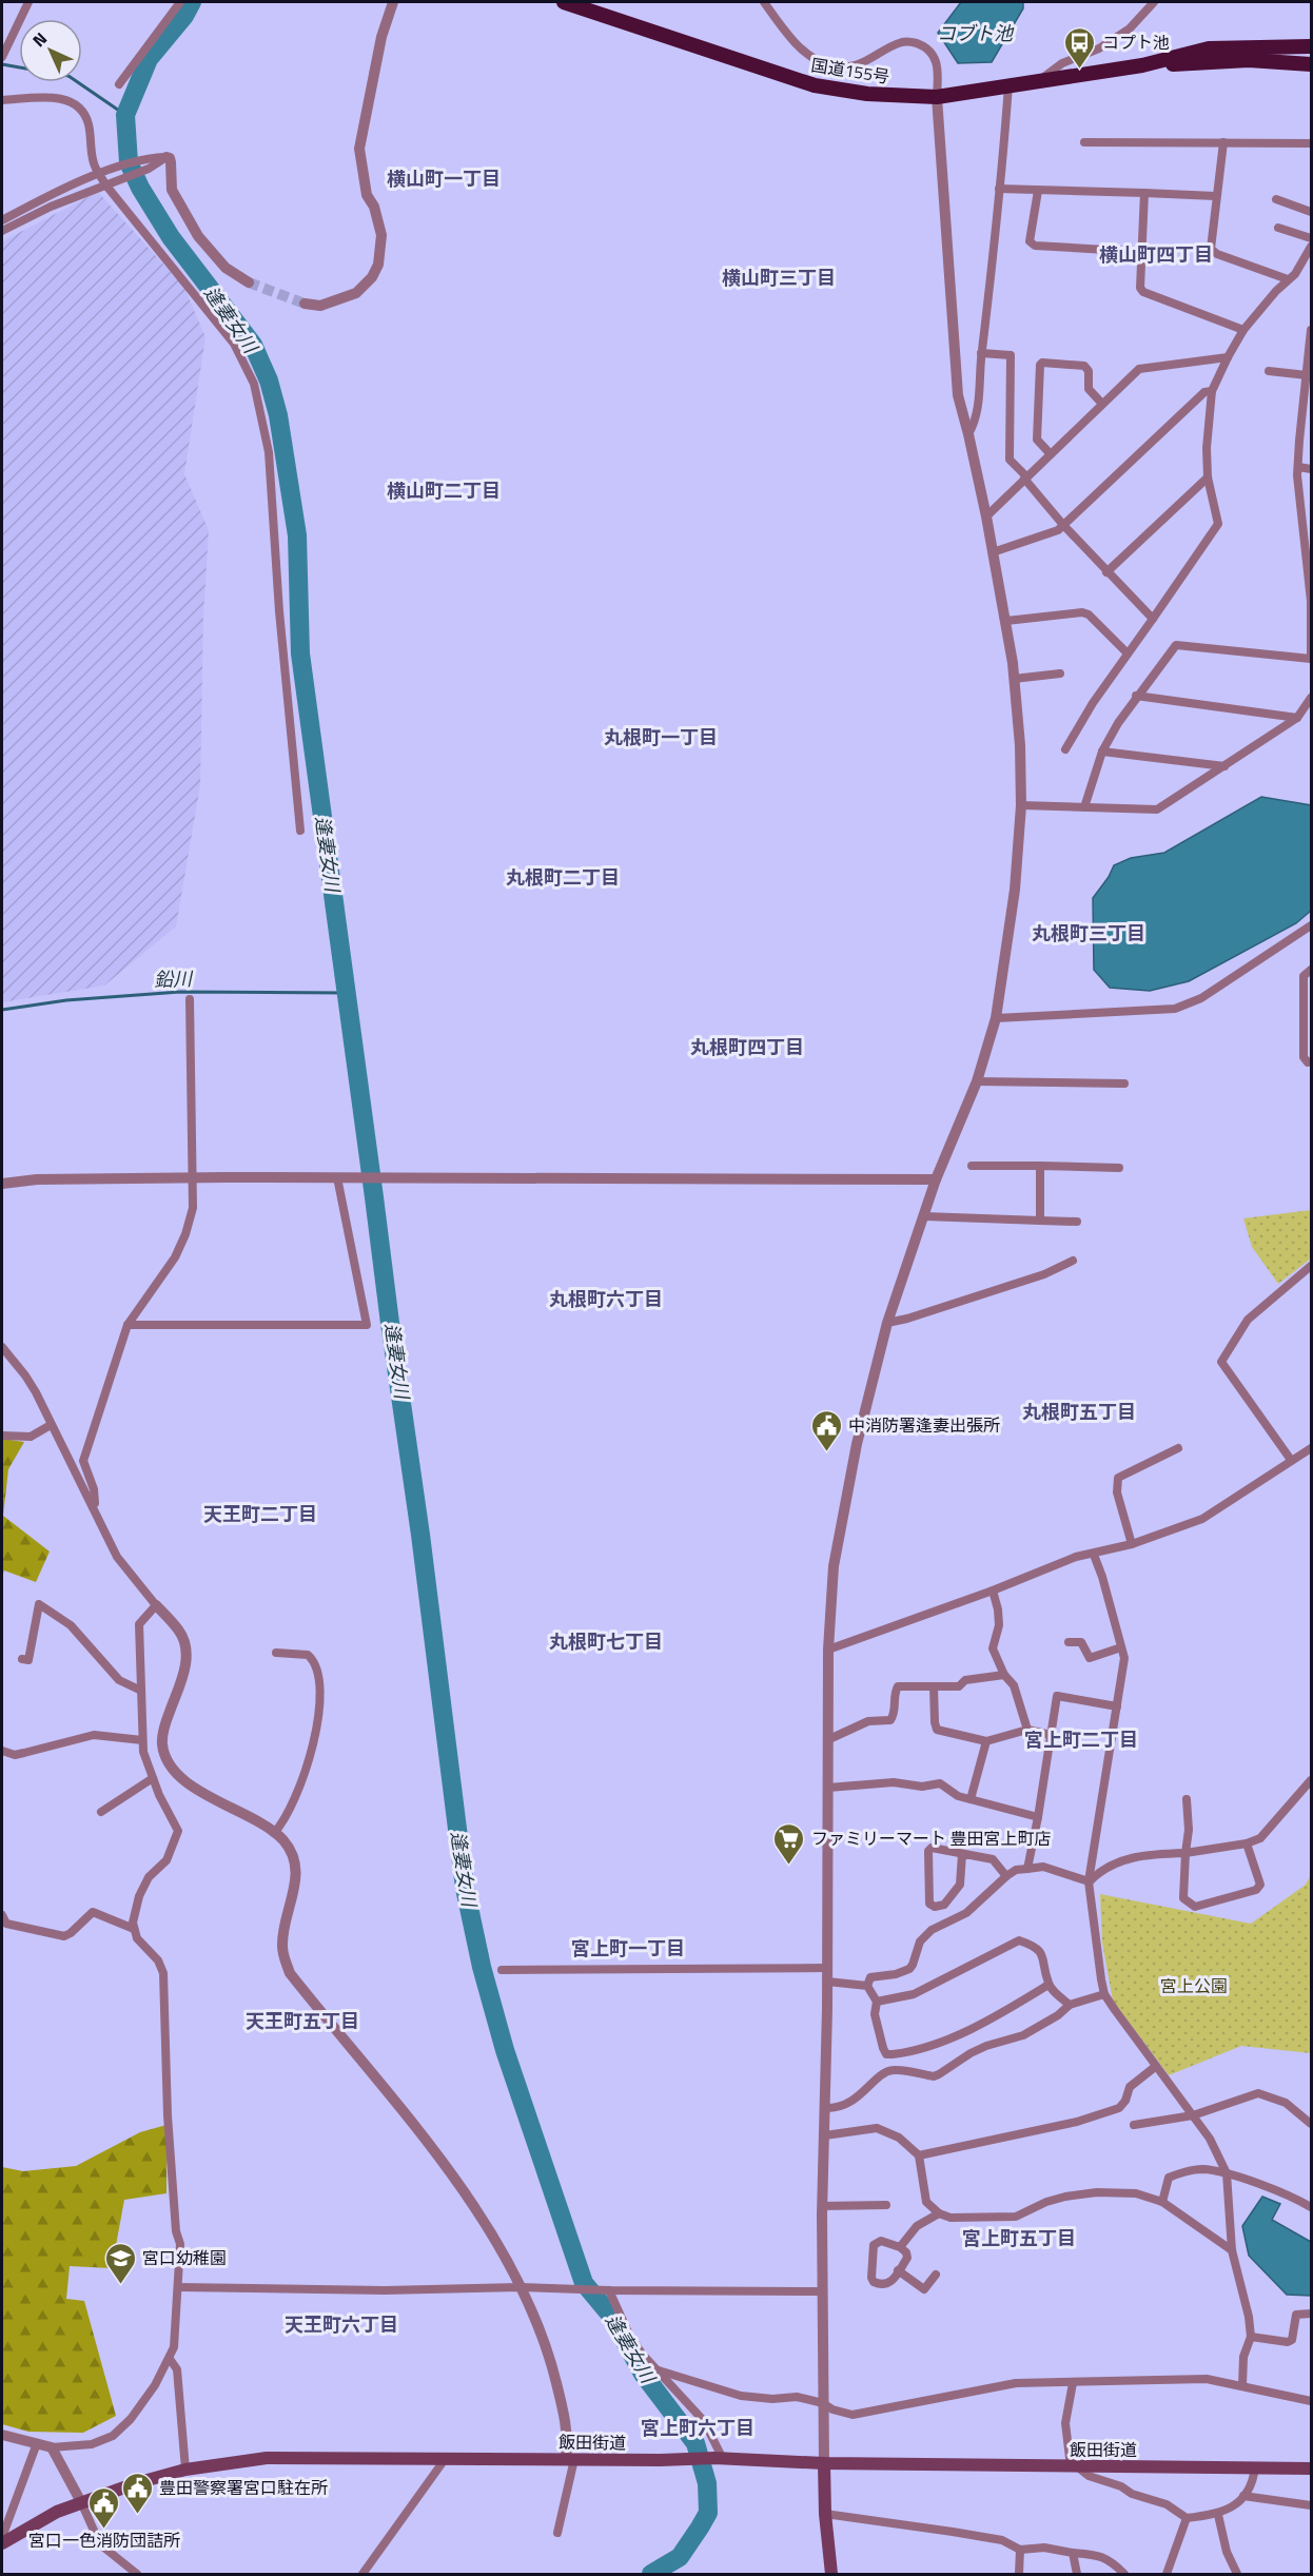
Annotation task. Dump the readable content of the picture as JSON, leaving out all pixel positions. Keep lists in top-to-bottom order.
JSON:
{
  "streets": {
    "highway": ["国道155号"],
    "main road": ["飯田街道"]
  },
  "districts": [
    "横山町一丁目",
    "横山町四丁目",
    "横山町三丁目",
    "横山町二丁目",
    "丸根町一丁目",
    "丸根町二丁目",
    "丸根町三丁目",
    "丸根町四丁目",
    "丸根町六丁目",
    "丸根町五丁目",
    "天王町二丁目",
    "丸根町七丁目",
    "宮上町二丁目",
    "宮上町一丁目",
    "天王町五丁目",
    "宮上町五丁目",
    "天王町六丁目",
    "宮上町六丁目"
  ],
  "water": ["コブト池", "逢妻女川", "鉛川"],
  "parks": ["宮上公園"],
  "places": {
    "bus stop": ["コプト池"],
    "public building": ["中消防署逢妻出張所", "豊田警察署宮口駐在所", "宮口一色消防団詰所"],
    "supermarket": ["ファミリーマート 豊田宮上町店"],
    "school or university": ["宮口幼稚園"]
  },
  "north": "top left"
}
